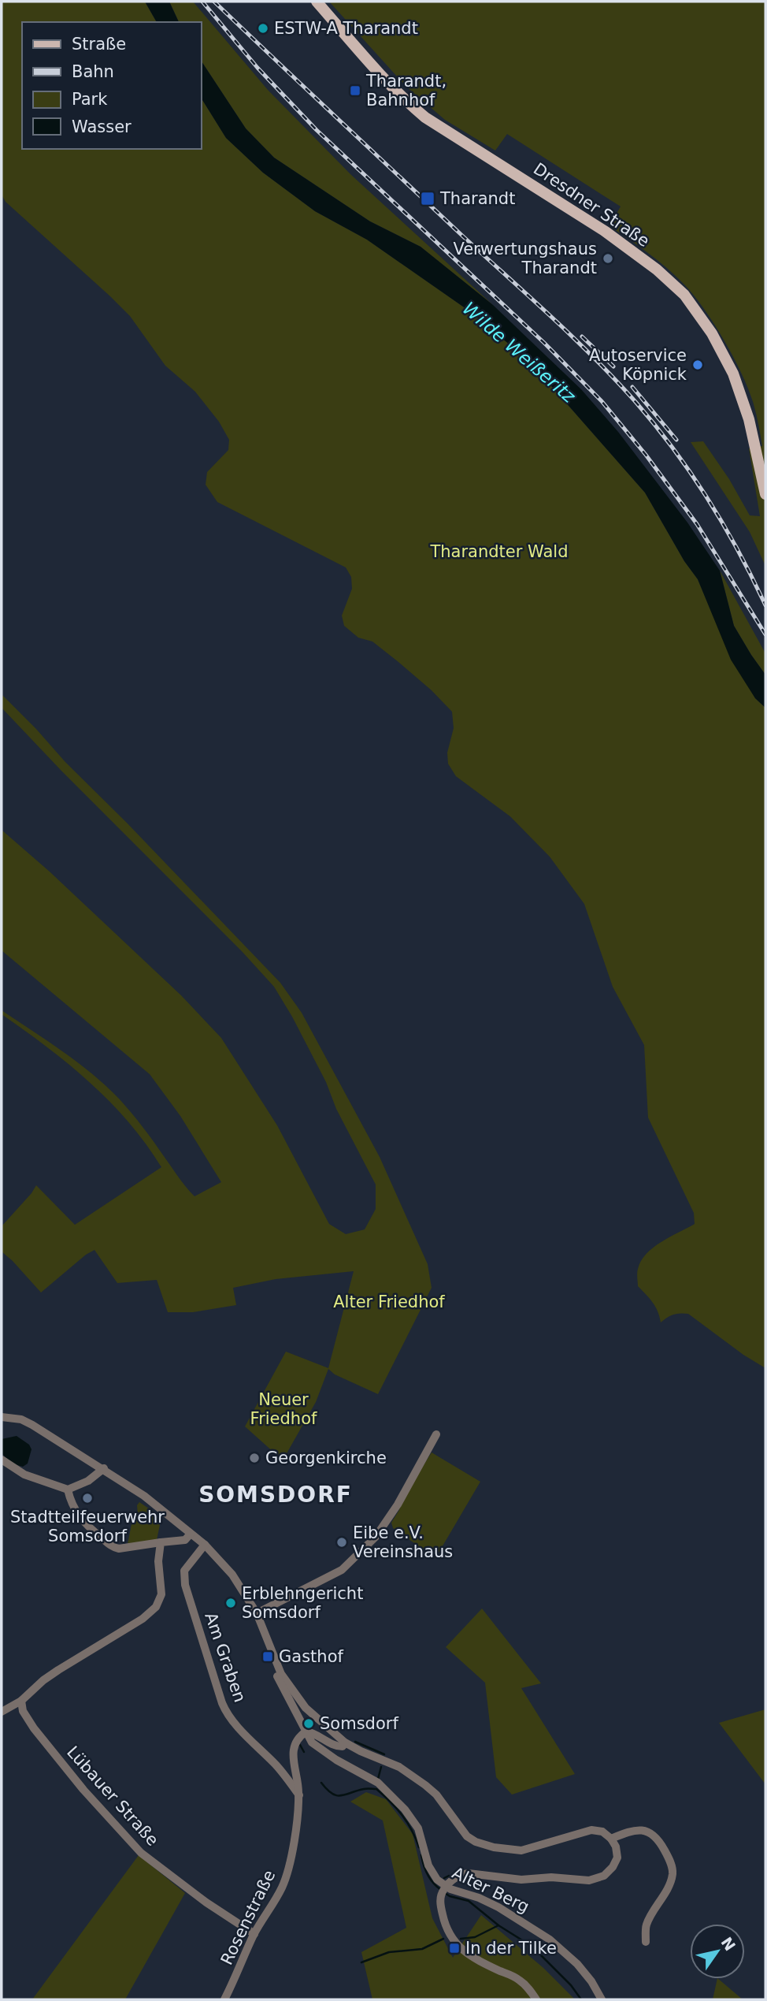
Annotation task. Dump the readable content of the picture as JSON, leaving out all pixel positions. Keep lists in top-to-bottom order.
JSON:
{
  "streets": {
    "main road": ["Dresdner Straße"],
    "street": [
      "Am Graben",
      "Lübauer Straße",
      "Alter Berg",
      "Rosenstraße"
    ]
  },
  "crossings": [
    ["Am Graben", "Rosenstraße"],
    ["Lübauer Straße", "Rosenstraße"],
    ["Alter Berg", "Rosenstraße"]
  ],
  "districts": ["SOMSDORF"],
  "water": ["Wilde Weißeritz"],
  "parks": ["Tharandter Wald", "Alter Friedhof", "Neuer Friedhof"],
  "places": {
    "other": [
      "ESTW-A Tharandt",
      "Verwertungshaus Tharandt",
      "Autoservice Köpnick",
      "Georgenkirche",
      "Stadtteilfeuerwehr Somsdorf",
      "Eibe e.V. Vereinshaus",
      "Erblehngericht Somsdorf",
      "Somsdorf"
    ],
    "transit": [
      "Tharandt, Bahnhof",
      "Tharandt",
      "Gasthof",
      "In der Tilke"
    ]
  },
  "legend": [
    "Straße",
    "Bahn",
    "Park",
    "Wasser"
  ],
  "north": "top right"
}
